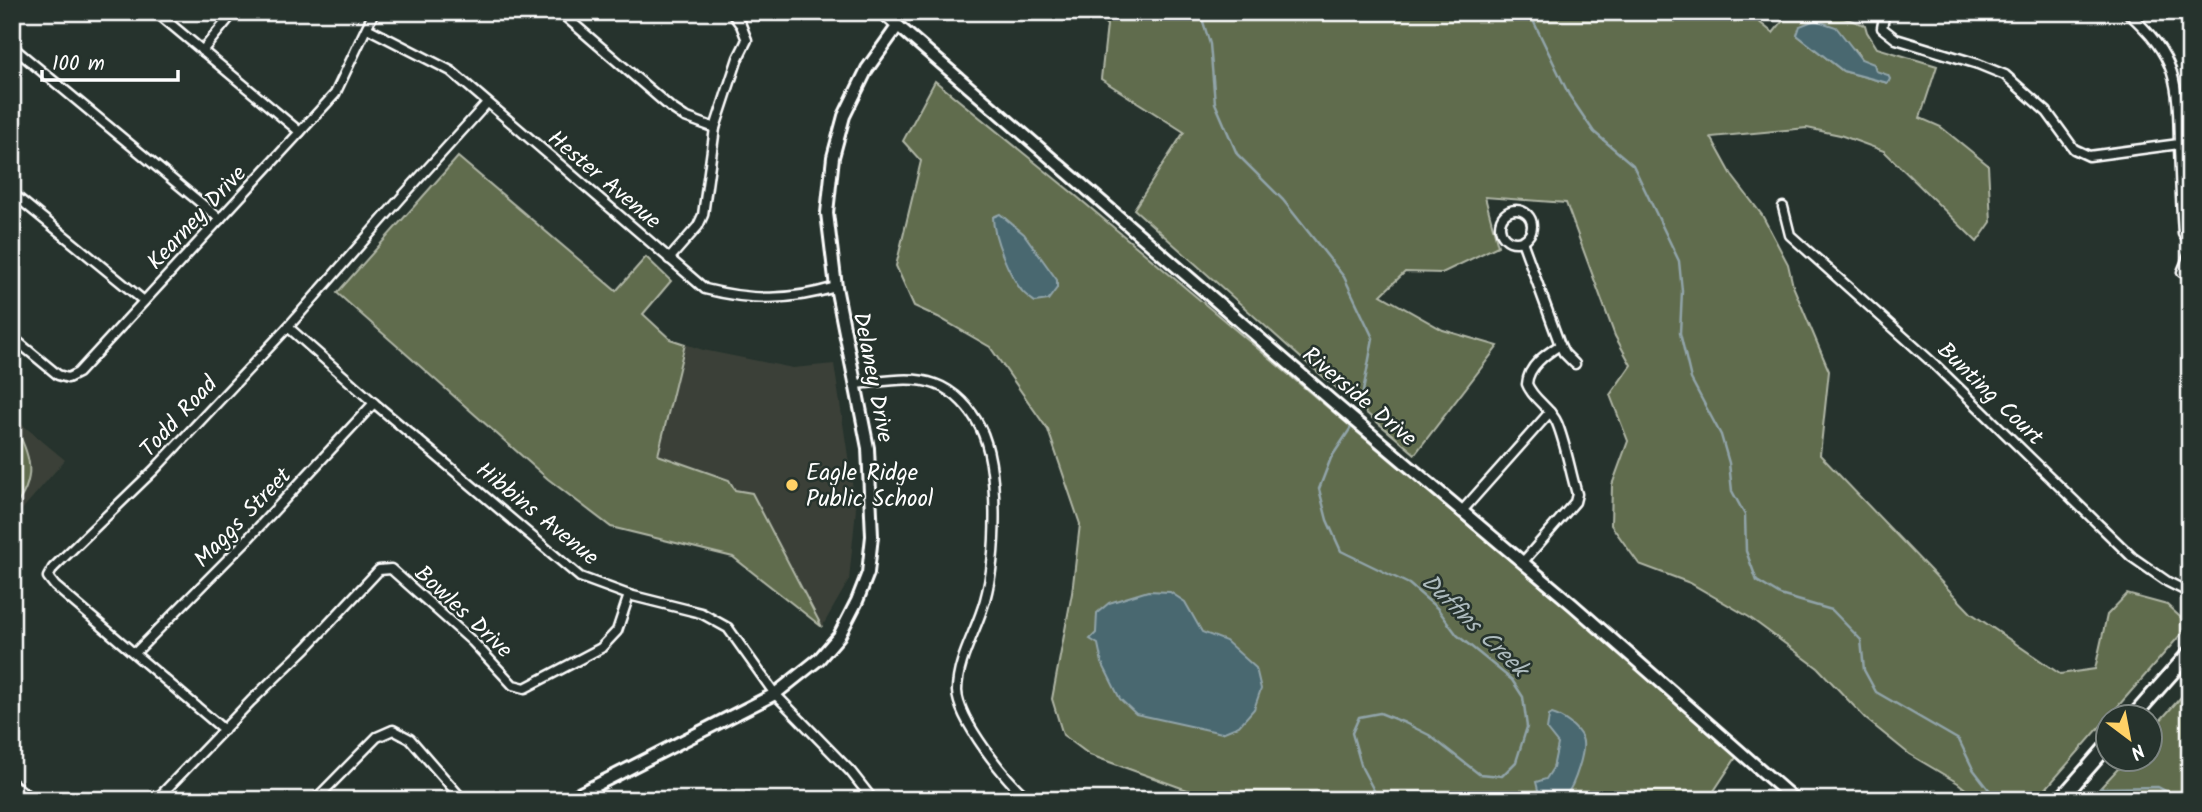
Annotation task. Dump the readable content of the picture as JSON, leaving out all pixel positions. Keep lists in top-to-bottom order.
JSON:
{
  "streets": {
    "street": [
      "Hester Avenue",
      "Kearney Drive",
      "Delaney Drive",
      "Bunting Court",
      "Riverside Drive",
      "Todd Road",
      "Hibbins Avenue",
      "Maggs Street",
      "Bowles Drive"
    ]
  },
  "crossings": [
    ["Hester Avenue", "Kearney Drive"],
    ["Hester Avenue", "Delaney Drive"],
    ["Hester Avenue", "Todd Road"],
    ["Delaney Drive", "Riverside Drive"],
    ["Delaney Drive", "Hibbins Avenue"],
    ["Todd Road", "Hibbins Avenue"],
    ["Todd Road", "Maggs Street"],
    ["Todd Road", "Bowles Drive"],
    ["Hibbins Avenue", "Maggs Street"],
    ["Hibbins Avenue", "Bowles Drive"]
  ],
  "water": ["Duffins Creek"],
  "places": ["Eagle Ridge Public School"],
  "scale_bar": "100 m",
  "north": "bottom right"
}
